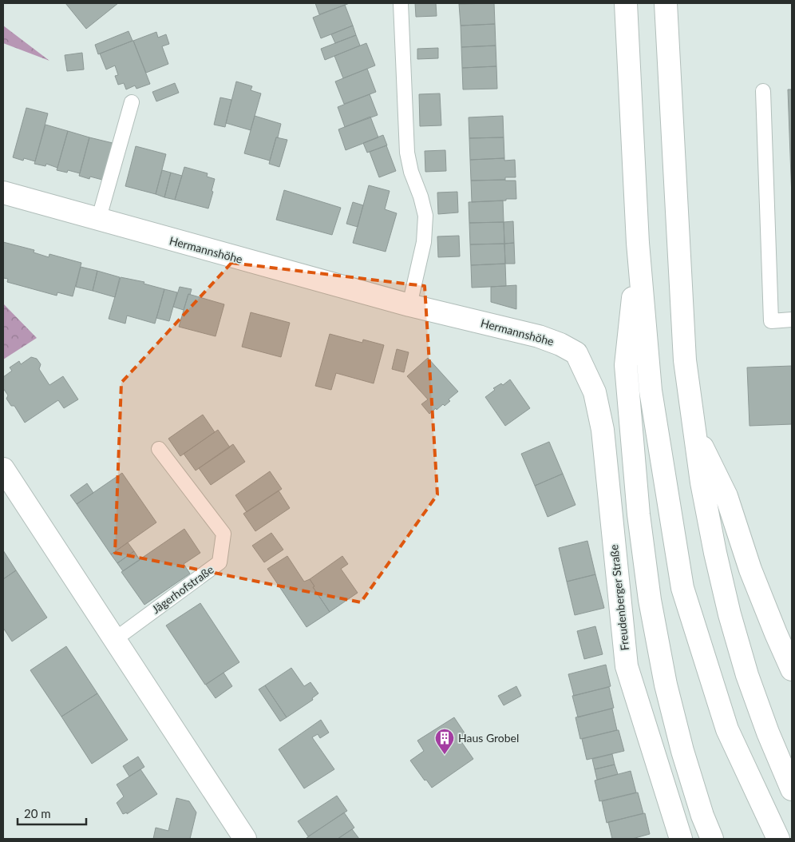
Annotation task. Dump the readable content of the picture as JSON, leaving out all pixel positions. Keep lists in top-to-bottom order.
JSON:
{
  "streets": {
    "main road": ["Hermannshöhe", "Freudenberger Straße"],
    "lane": ["Jägerhofstraße"]
  },
  "crossings": [
    ["Hermannshöhe", "Freudenberger Straße"]
  ],
  "places": {
    "building": ["Haus Grobel"]
  },
  "scale_bar": "20 m"
}
